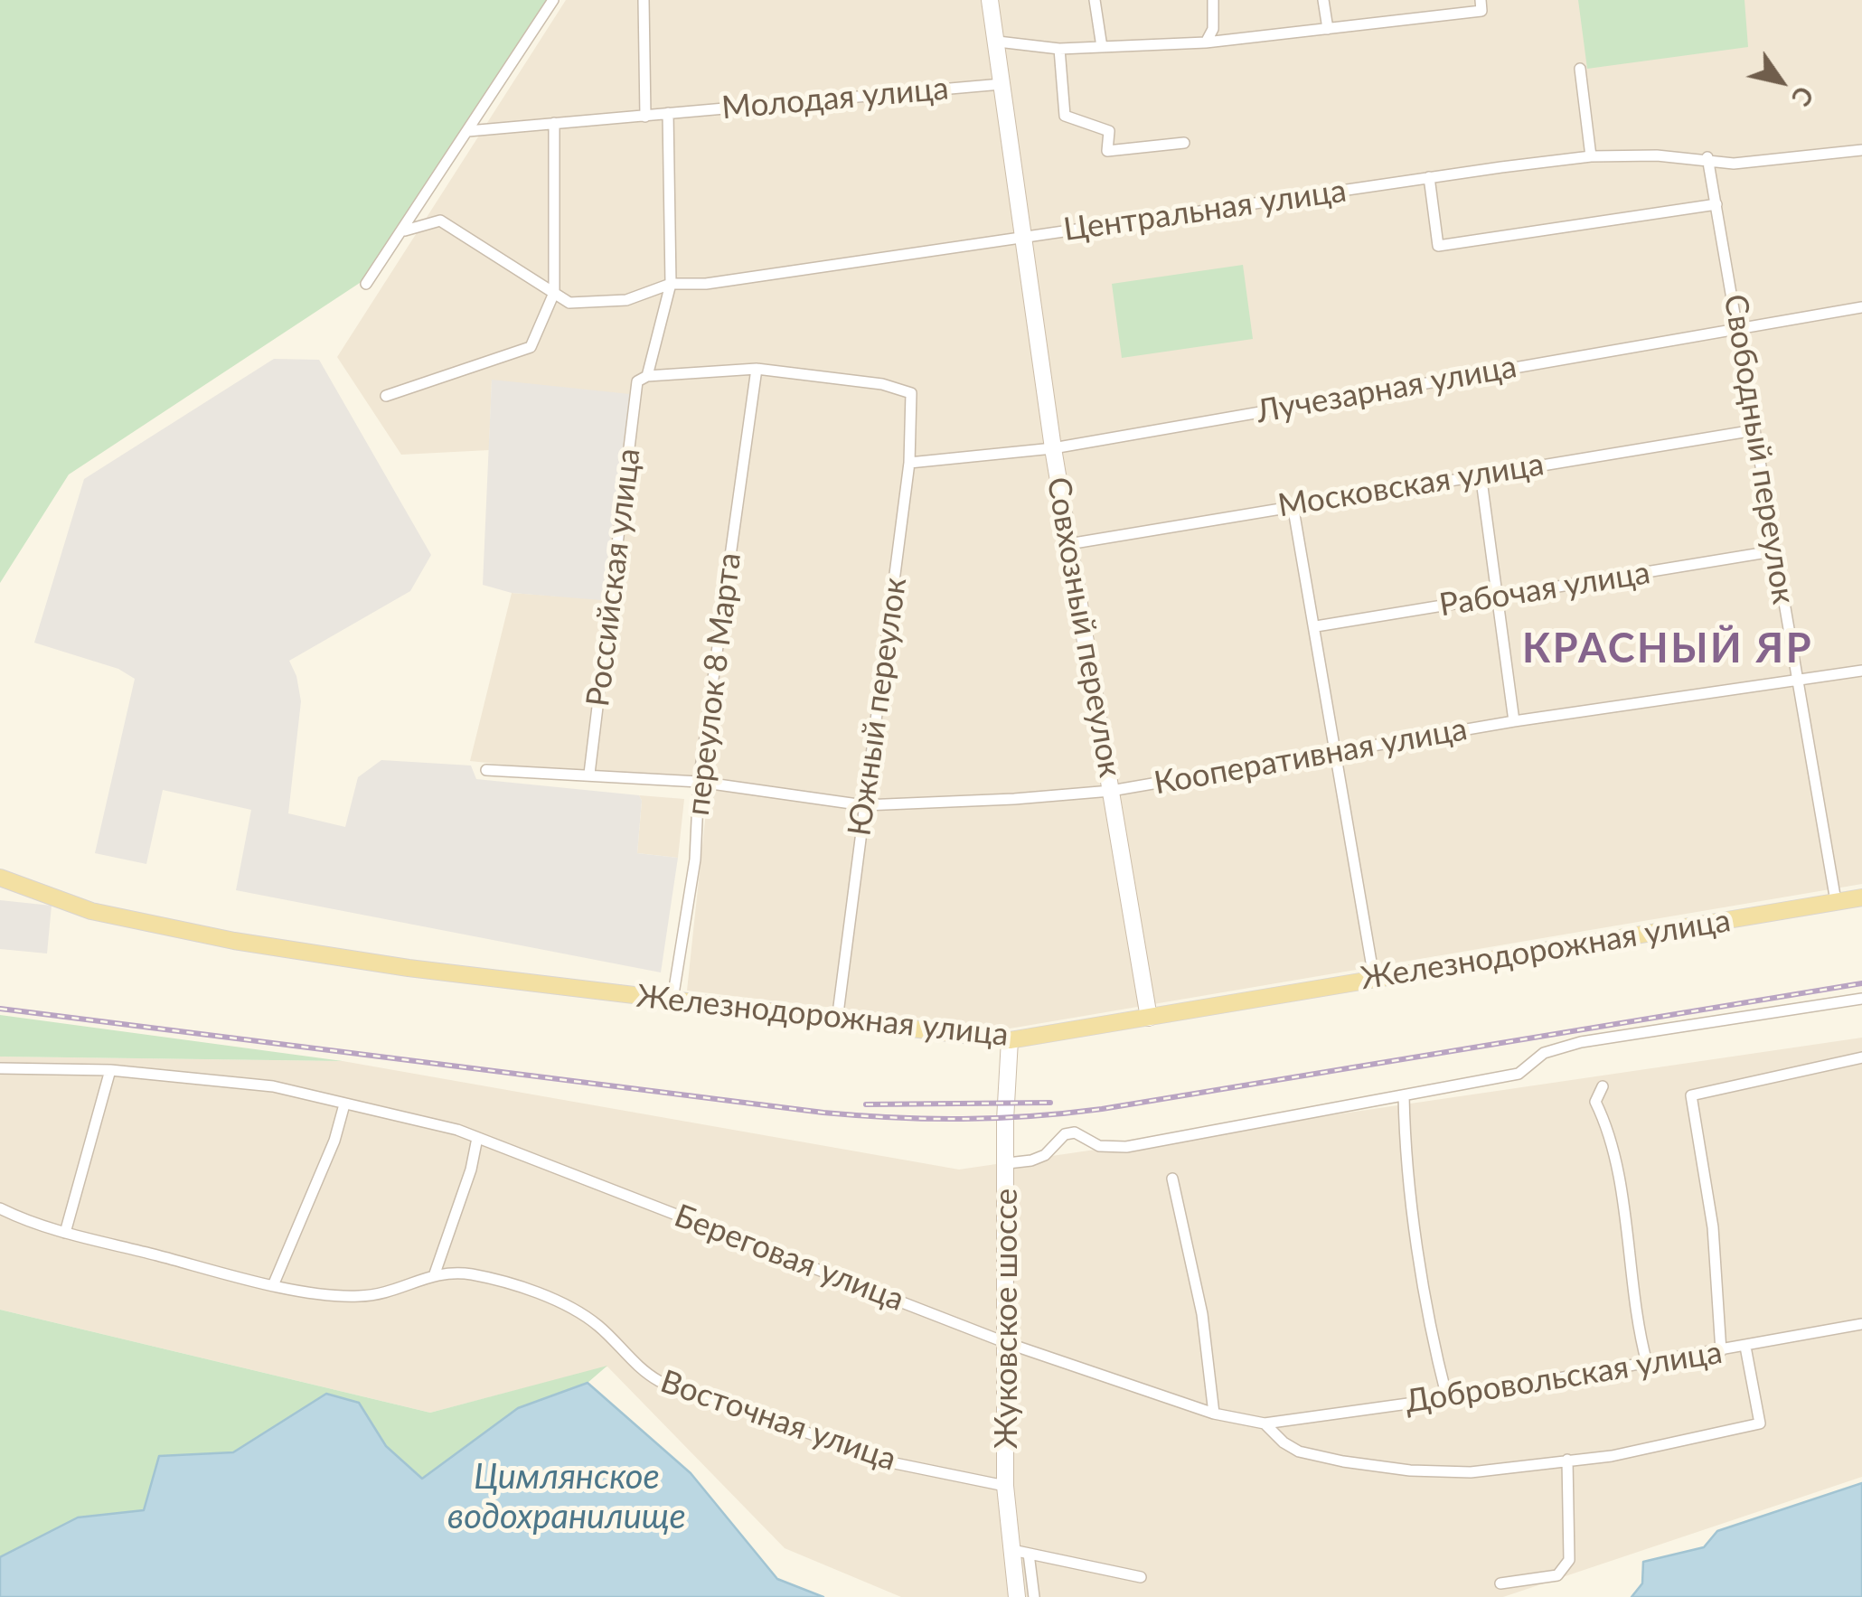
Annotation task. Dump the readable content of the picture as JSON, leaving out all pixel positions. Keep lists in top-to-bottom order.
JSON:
{
  "streets": {
    "main road": ["Железнодорожная улица"],
    "street": [
      "Молодая улица",
      "Центральная улица",
      "Лучезарная улица",
      "Свободный переулок",
      "Московская улица",
      "Российская улица",
      "Рабочая улица",
      "Совхозный переулок",
      "переулок 8 Марта",
      "Южный переулок",
      "Кооперативная улица",
      "Береговая улица",
      "Жуковское шоссе",
      "Добровольская улица",
      "Восточная улица"
    ]
  },
  "crossings": [
    ["Молодая улица", "Совхозный переулок"],
    ["Центральная улица", "Свободный переулок"],
    ["Центральная улица", "Российская улица"],
    ["Центральная улица", "Совхозный переулок"],
    ["Лучезарная улица", "Свободный переулок"],
    ["Лучезарная улица", "Совхозный переулок"],
    ["Лучезарная улица", "Южный переулок"],
    ["Свободный переулок", "Московская улица"],
    ["Свободный переулок", "Рабочая улица"],
    ["Свободный переулок", "Кооперативная улица"],
    ["Свободный переулок", "Железнодорожная улица"],
    ["Московская улица", "Совхозный переулок"],
    ["Российская улица", "Кооперативная улица"],
    ["Совхозный переулок", "Кооперативная улица"],
    ["Совхозный переулок", "Железнодорожная улица"],
    ["переулок 8 Марта", "Южный переулок"],
    ["переулок 8 Марта", "Кооперативная улица"],
    ["переулок 8 Марта", "Железнодорожная улица"],
    ["Южный переулок", "Кооперативная улица"],
    ["Южный переулок", "Железнодорожная улица"],
    ["Железнодорожная улица", "Жуковское шоссе"],
    ["Береговая улица", "Жуковское шоссе"],
    ["Береговая улица", "Добровольская улица"],
    ["Жуковское шоссе", "Восточная улица"]
  ],
  "districts": ["КРАСНЫЙ ЯР"],
  "water": ["Цимлянское водохранилище"],
  "north": "bottom right"
}
